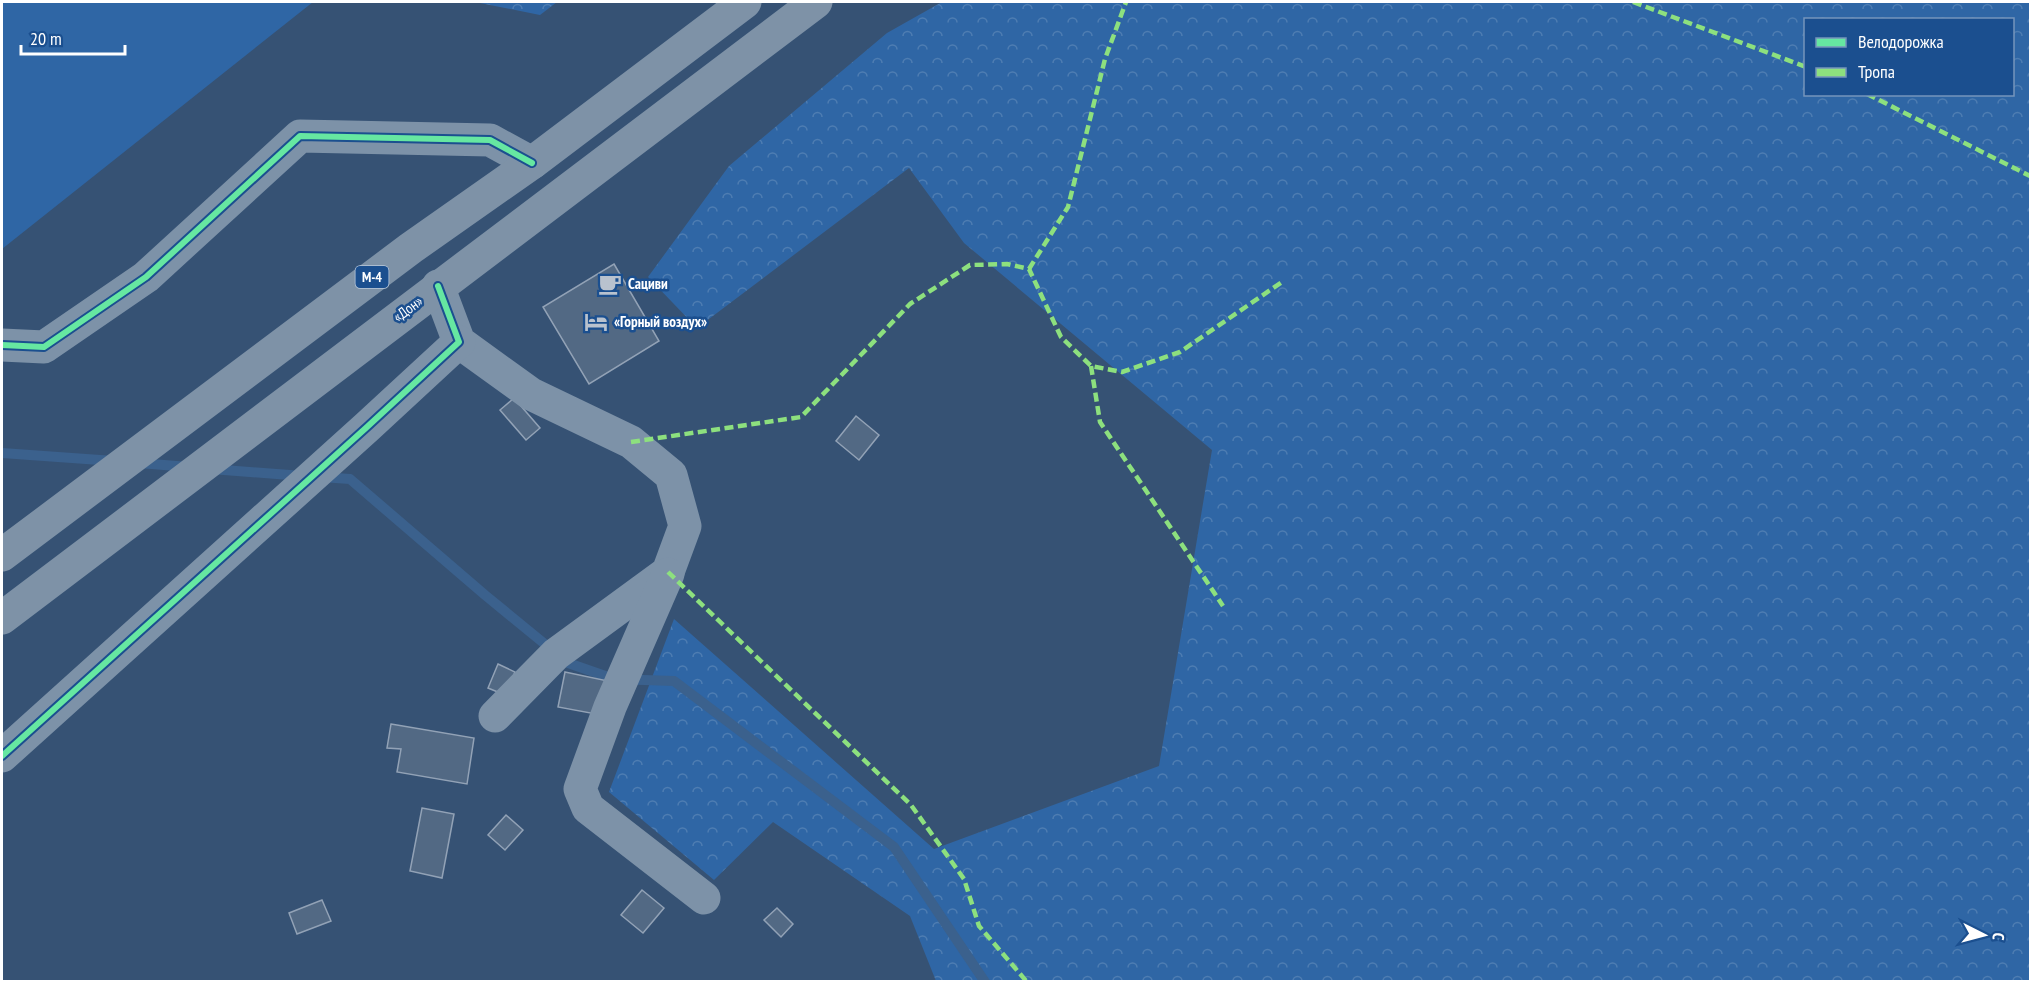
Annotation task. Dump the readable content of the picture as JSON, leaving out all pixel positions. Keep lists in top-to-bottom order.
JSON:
{
  "streets": {
    "highway": ["М-4", "«Дон»"]
  },
  "places": {
    "cafe": ["Сациви"],
    "hotel": ["«Горный воздух»"]
  },
  "legend": ["Велодорожка", "Тропа"],
  "scale_bar": "20 m",
  "north": "right"
}
